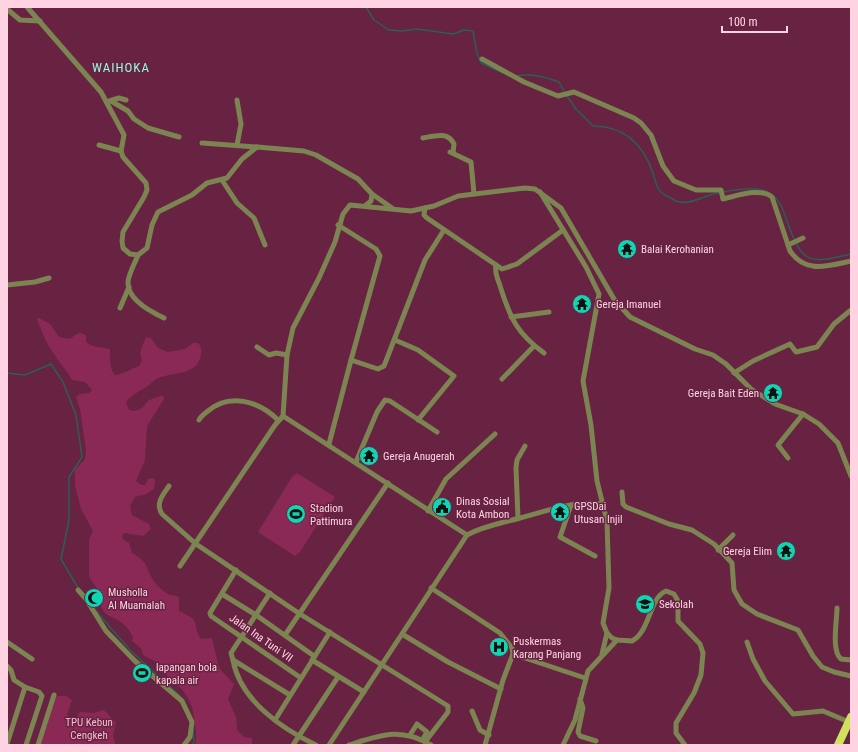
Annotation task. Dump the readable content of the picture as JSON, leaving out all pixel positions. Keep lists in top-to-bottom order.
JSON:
{
  "streets": {
    "street": ["Jalan Ina Tuni VII"]
  },
  "districts": ["WAIHOKA"],
  "parks": ["TPU Kebun Cengkeh"],
  "places": {
    "temple": [
      "Balai Kerohanian",
      "Gereja Imanuel",
      "Gereja Bait Eden",
      "Gereja Anugerah",
      "GPSDai Utusan Injil",
      "Gereja Elim"
    ],
    "public building": ["Dinas Sosial Kota Ambon"],
    "sports": ["Stadion Pattimura", "lapangan bola kapala air"],
    "mosque": ["Musholla Al Muamalah"],
    "school or university": ["Sekolah"],
    "hospital": ["Puskermas Karang Panjang"]
  },
  "scale_bar": "100 m"
}
